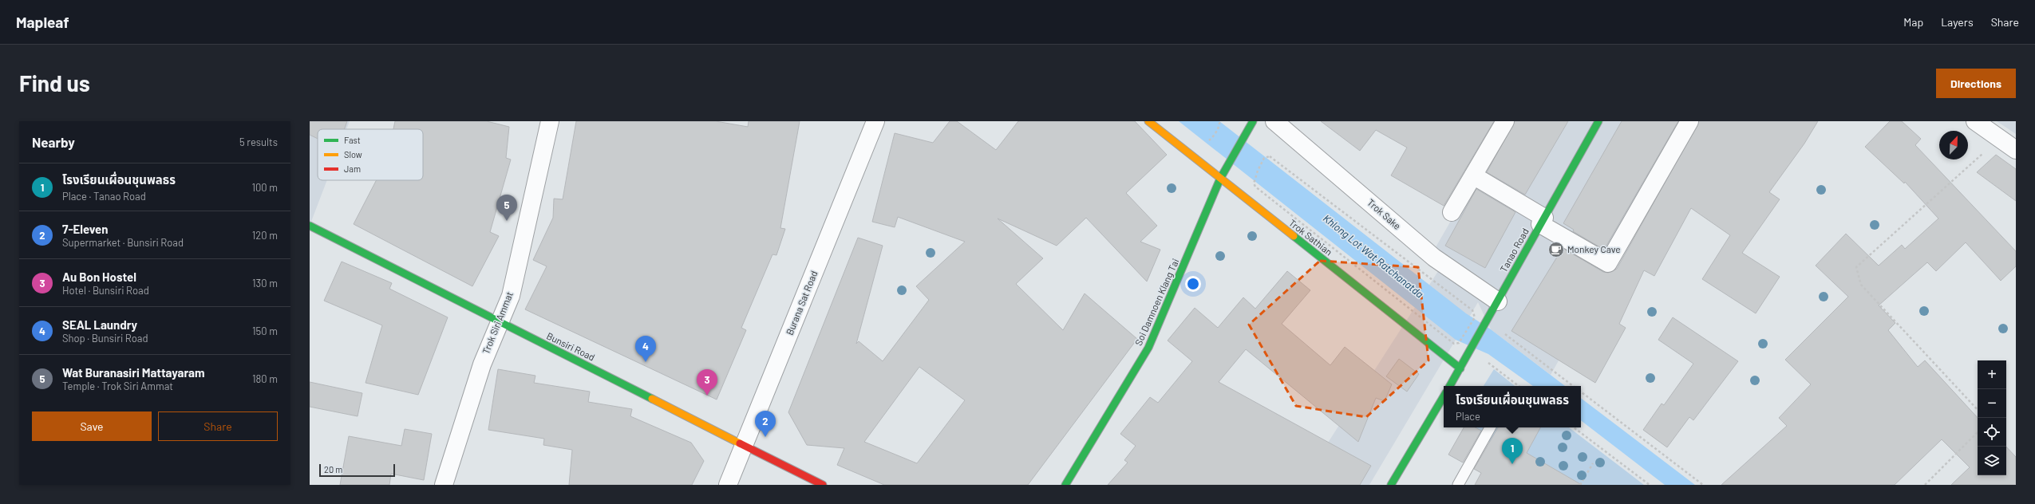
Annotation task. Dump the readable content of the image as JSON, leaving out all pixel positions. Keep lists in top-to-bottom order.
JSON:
{
  "streets": {
    "street": [
      "Trok Sake",
      "Trok Sathian",
      "Tanao Road",
      "Soi Damnoen Klang Tai",
      "Burana Sat Road",
      "Trok Siri Ammat",
      "Bunsiri Road"
    ]
  },
  "crossings": [
    ["Trok Sake", "Tanao Road"],
    ["Trok Sathian", "Tanao Road"],
    ["Trok Sathian", "Soi Damnoen Klang Tai"],
    ["Burana Sat Road", "Bunsiri Road"],
    ["Trok Siri Ammat", "Bunsiri Road"]
  ],
  "water": ["Khlong Lot Wat Ratchanatda"],
  "places": {
    "cafe": ["Monkey Cave"]
  },
  "legend": ["Fast", "Slow", "Jam"],
  "scale_bar": "20 m",
  "north": "top right",
  "page": {
    "header": "Mapleaf",
    "nav": ["Map", "Layers", "Share"],
    "buttons": [
      "Directions",
      ["Save", "Share"]
    ],
    "title": "Find us",
    "heading": ["Nearby", "5 results"],
    "list": [
      {
        "mark": "1",
        "name": "โรงเรียนเผื่อนชุนพลธร",
        "note": "Place · Tanao Road",
        "value": "100 m"
      },
      {
        "mark": "2",
        "name": "7-Eleven",
        "note": "Supermarket · Bunsiri Road",
        "value": "120 m"
      },
      {
        "mark": "3",
        "name": "Au Bon Hostel",
        "note": "Hotel · Bunsiri Road",
        "value": "130 m"
      },
      {
        "mark": "4",
        "name": "SEAL Laundry",
        "note": "Shop · Bunsiri Road",
        "value": "150 m"
      },
      {
        "mark": "5",
        "name": "Wat Buranasiri Mattayaram",
        "note": "Temple · Trok Siri Ammat",
        "value": "180 m"
      }
    ],
    "pins": [
      "5",
      "4",
      "3",
      "2",
      "1"
    ],
    "map_buttons": ["+", "−"],
    "popup": ["โรงเรียนเผื่อนชุนพลธร", "Place"],
    "scale": "20 m"
  }
}
